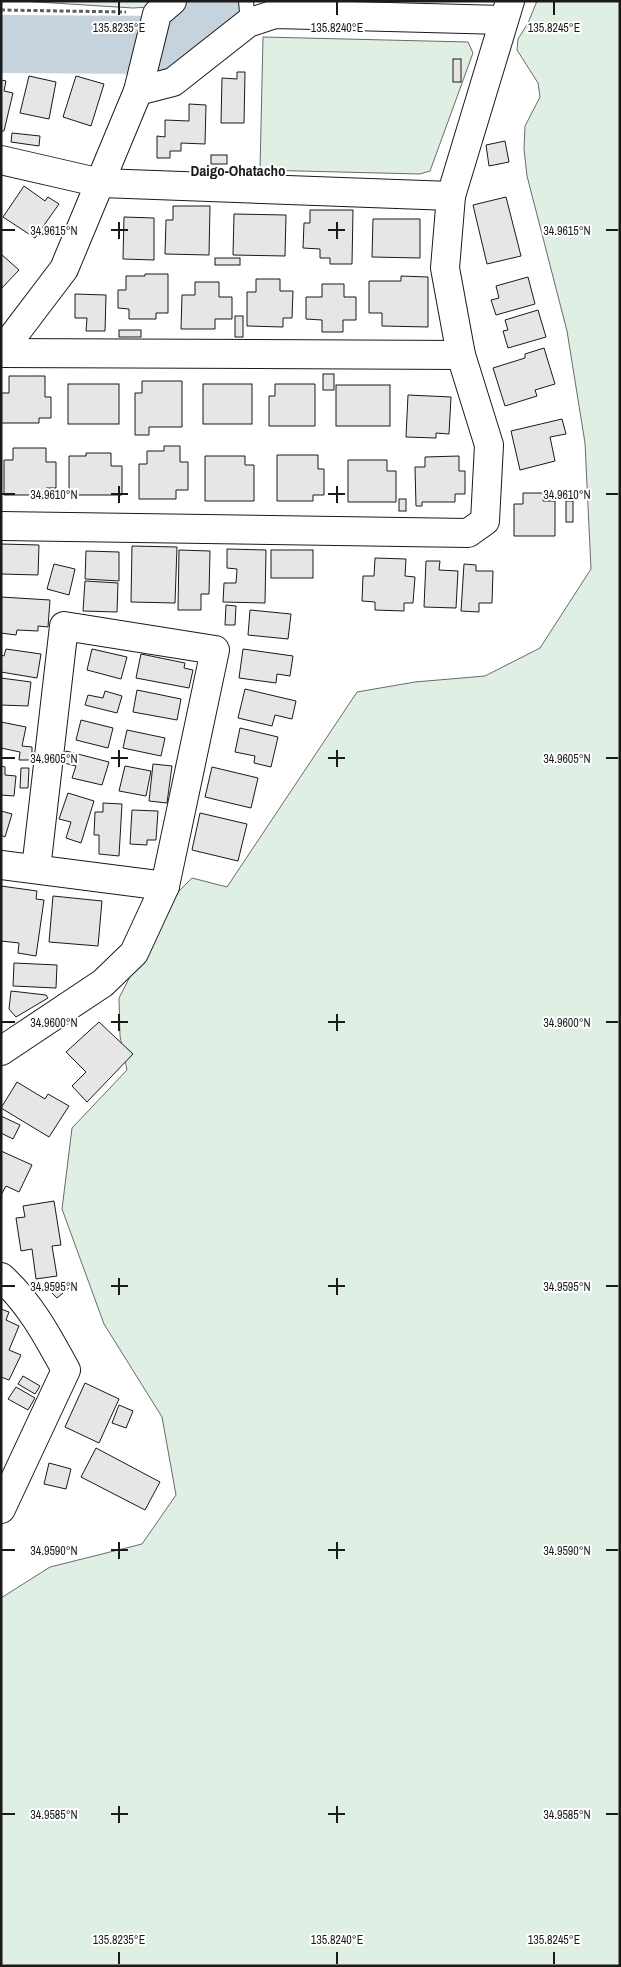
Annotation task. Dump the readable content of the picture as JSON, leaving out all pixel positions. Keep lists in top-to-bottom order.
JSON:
{
  "districts": ["Daigo-Ohatacho"],
  "coordinates": [
    "135.8235°E",
    "135.8240°E",
    "135.8245°E",
    "34.9615°N",
    "34.9610°N",
    "34.9605°N",
    "34.9600°N",
    "34.9595°N",
    "34.9590°N",
    "34.9585°N"
  ]
}
